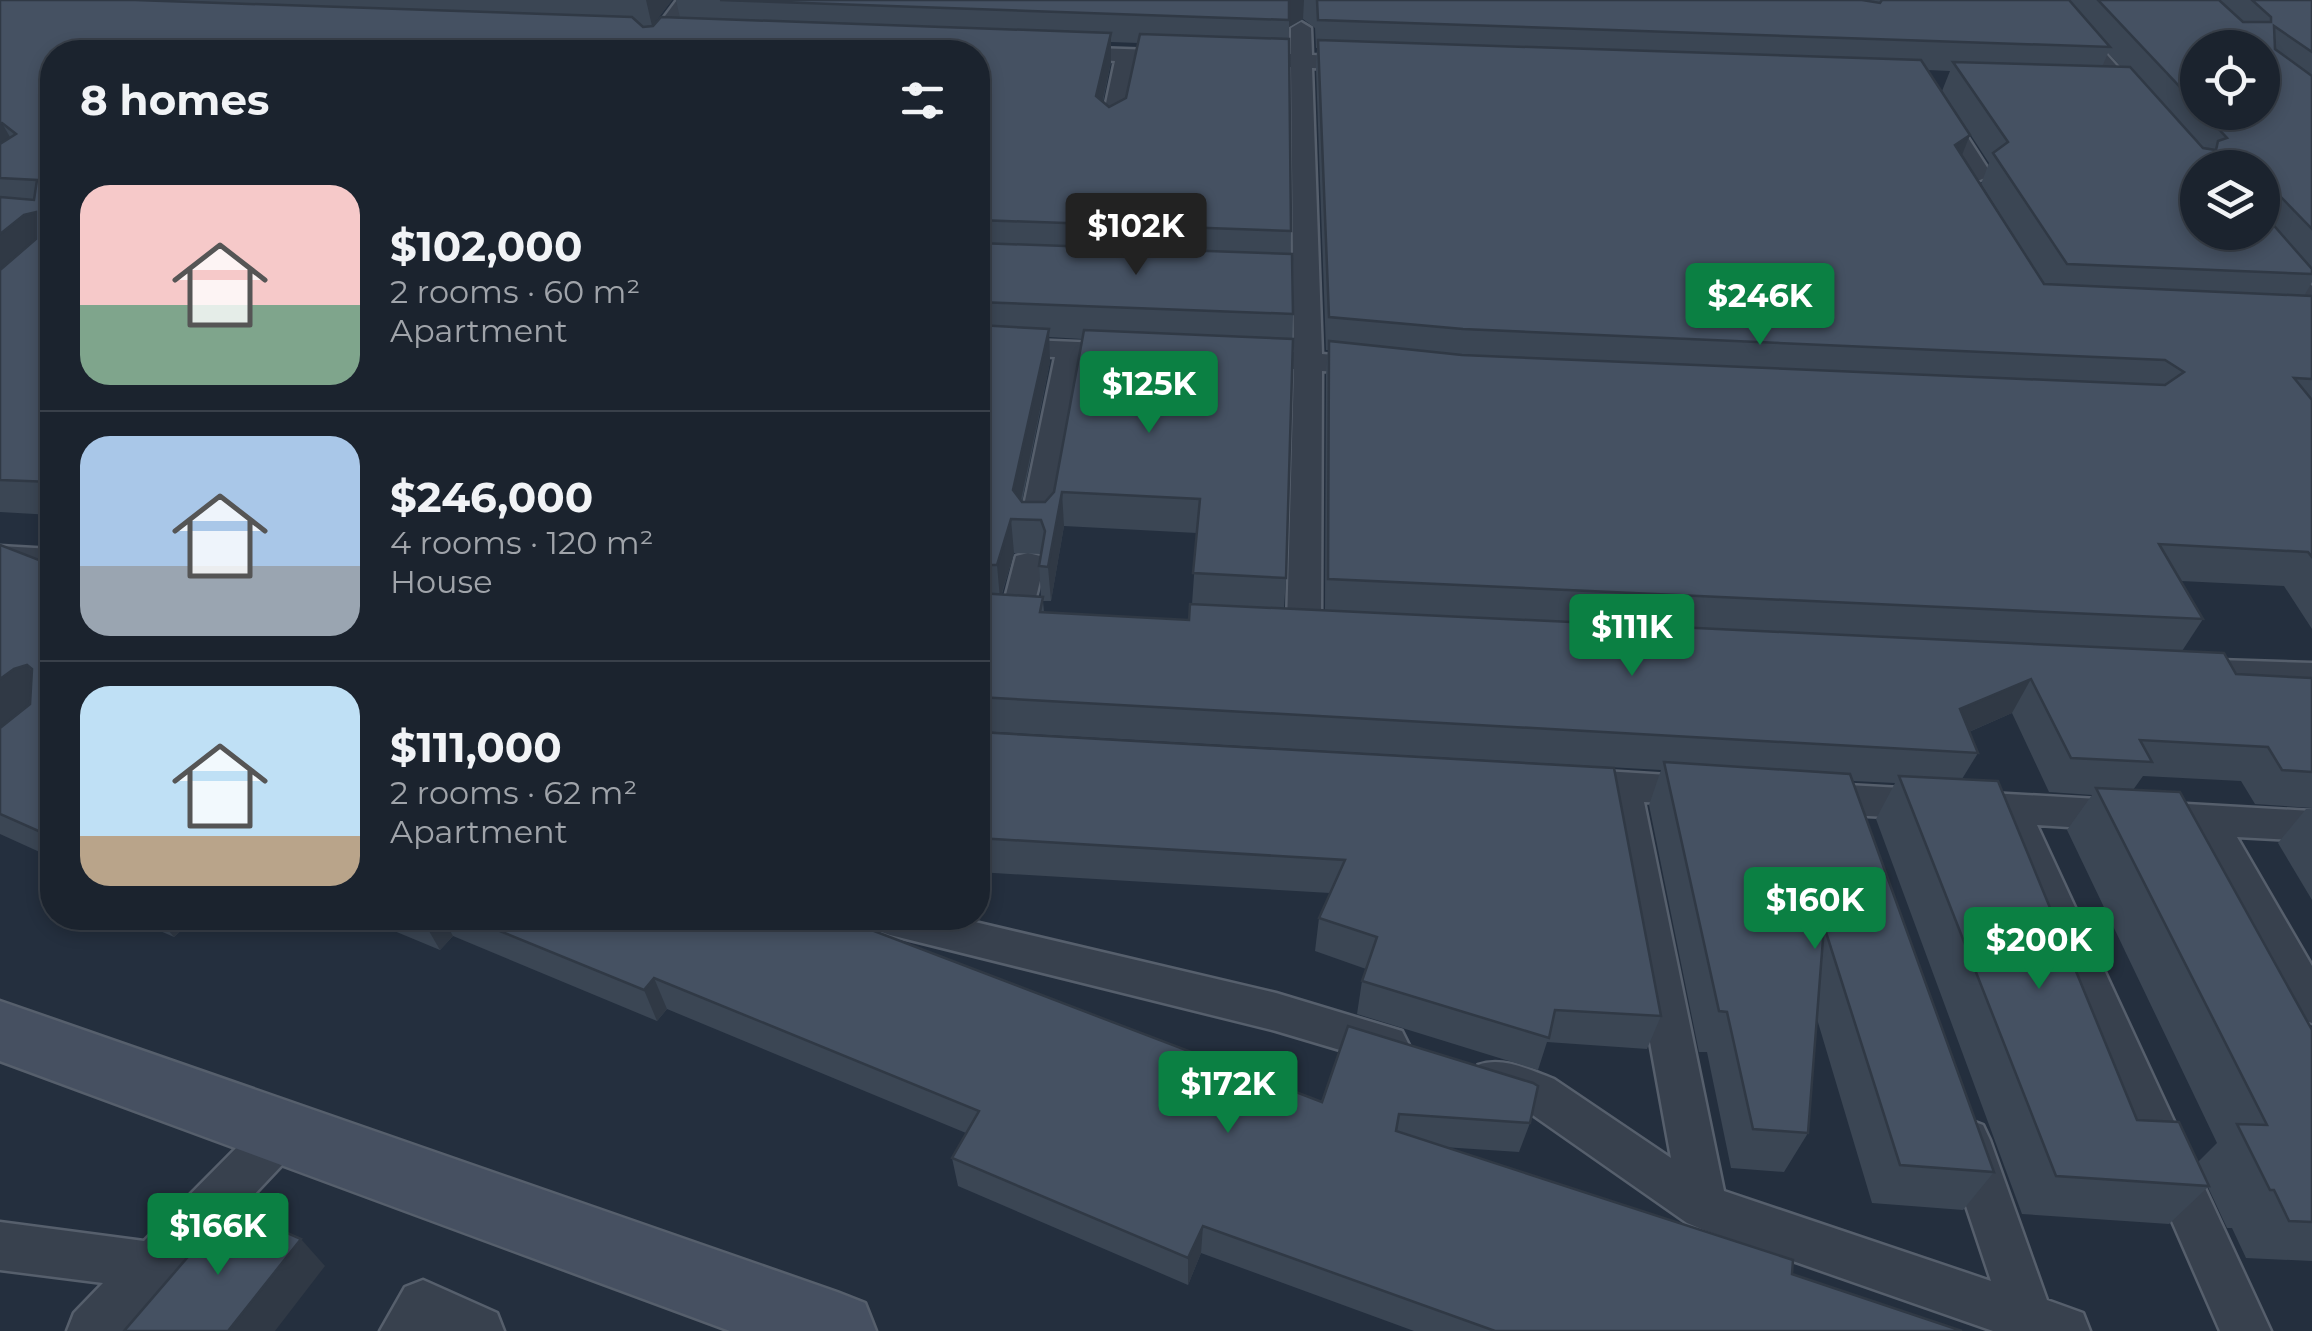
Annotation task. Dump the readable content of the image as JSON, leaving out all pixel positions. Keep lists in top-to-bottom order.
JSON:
{
  "page": {
    "heading": "8 homes",
    "list": [
      {
        "name": "$102,000",
        "note": "2 rooms · 60 m² · Apartment"
      },
      {
        "name": "$246,000",
        "note": "4 rooms · 120 m² · House"
      },
      {
        "name": "$111,000",
        "note": "2 rooms · 62 m² · Apartment"
      }
    ],
    "price": [
      "$102K",
      "$246K",
      "$125K",
      "$111K",
      "$160K",
      "$200K",
      "$172K",
      "$166K"
    ]
  }
}
